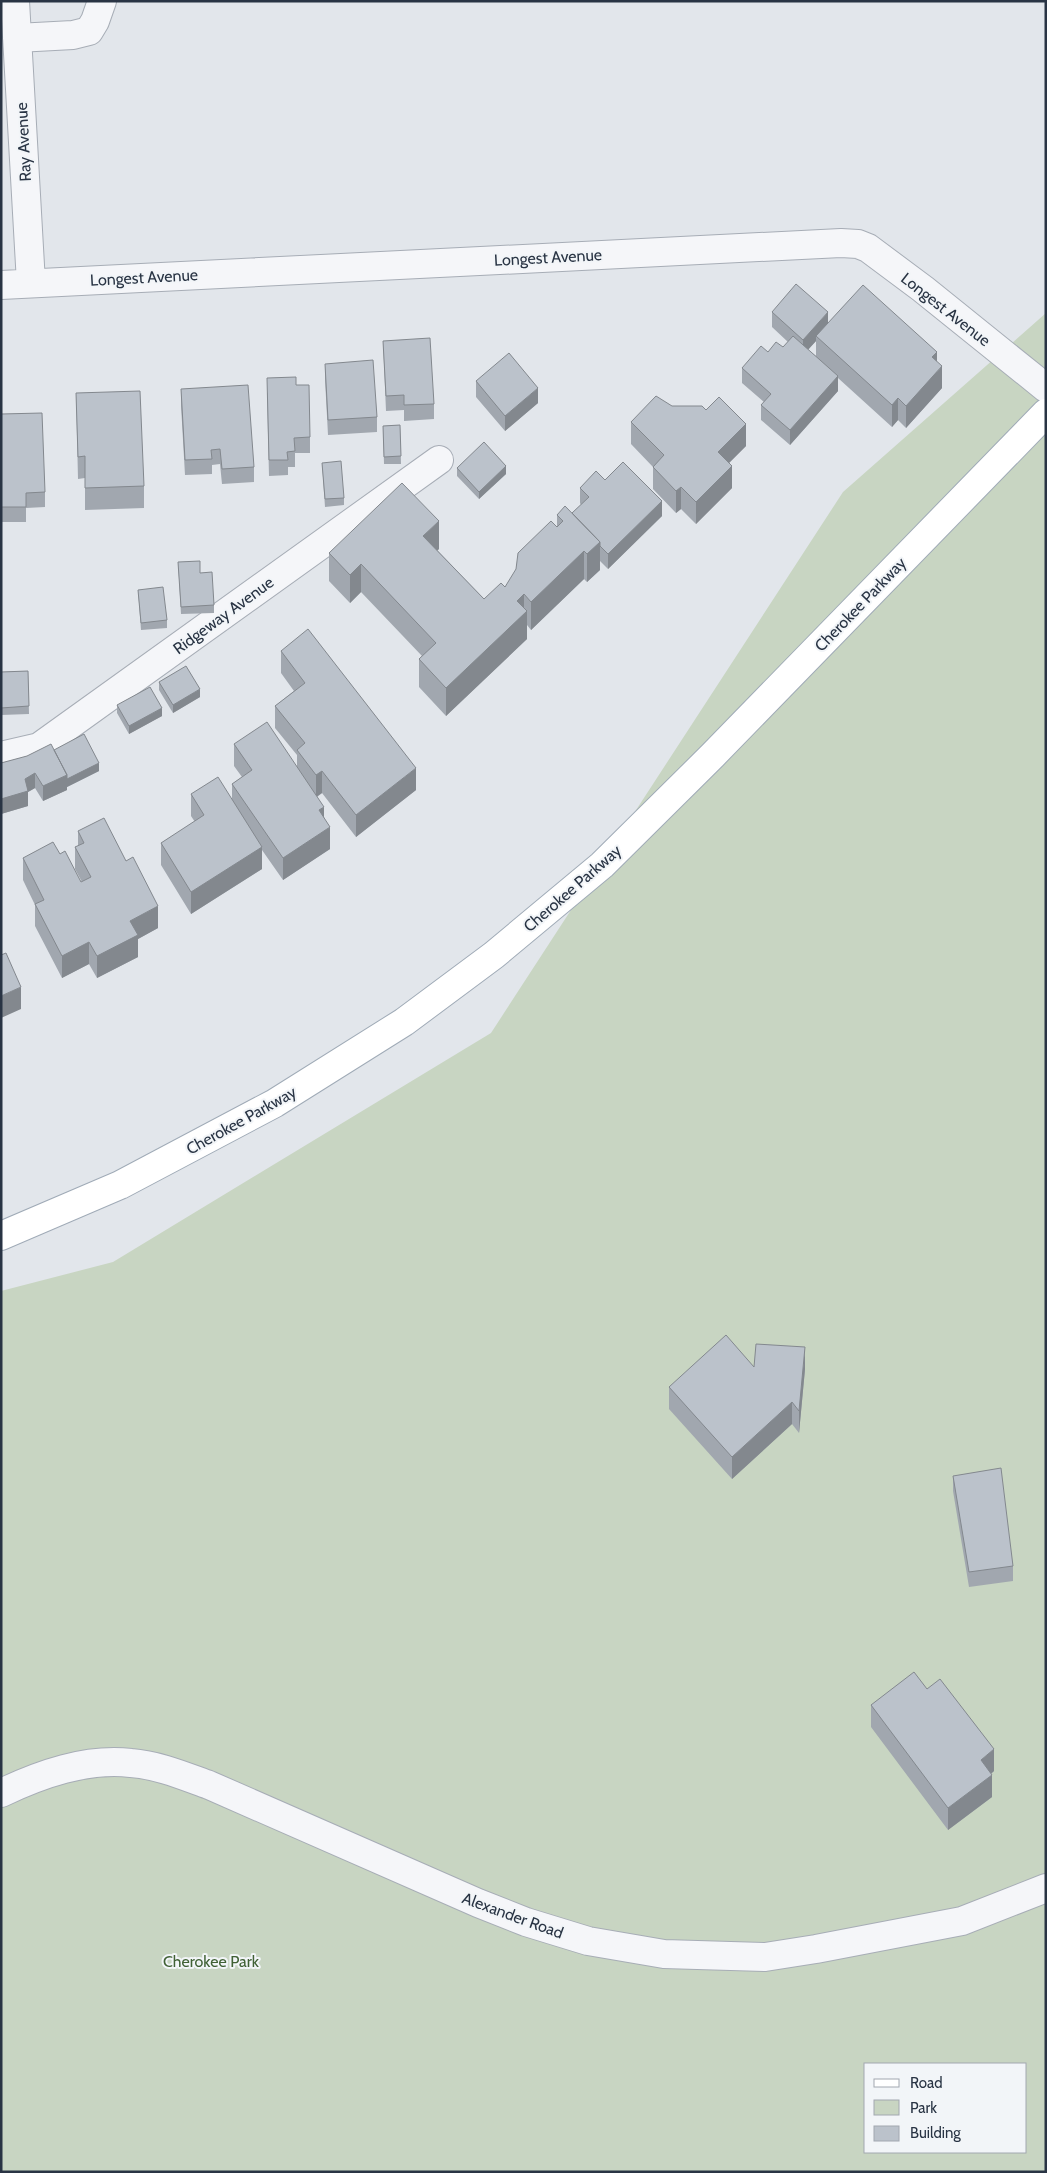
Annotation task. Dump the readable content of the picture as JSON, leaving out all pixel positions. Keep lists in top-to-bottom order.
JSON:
{
  "streets": {
    "main road": ["Cherokee Parkway"],
    "street": [
      "Ray Avenue",
      "Longest Avenue",
      "Ridgeway Avenue",
      "Alexander Road"
    ]
  },
  "crossings": [
    ["Ray Avenue", "Longest Avenue"]
  ],
  "parks": ["Cherokee Park"],
  "legend": ["Road", "Park", "Building"]
}
